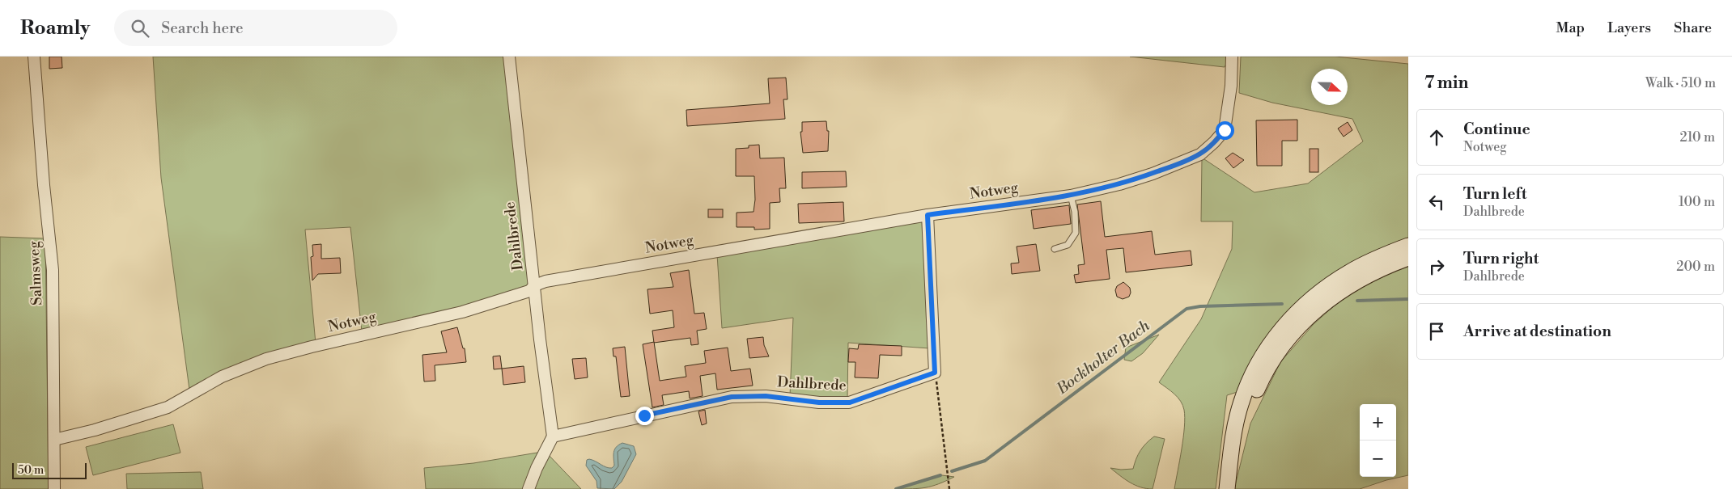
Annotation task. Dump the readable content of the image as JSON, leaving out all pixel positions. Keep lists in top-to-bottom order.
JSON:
{
  "streets": {
    "street": ["Notweg", "Dahlbrede", "Salmsweg"]
  },
  "crossings": [
    ["Notweg", "Dahlbrede"],
    ["Notweg", "Salmsweg"]
  ],
  "water": ["Bockholter Bach"],
  "scale_bar": "50 m",
  "north": "right",
  "page": {
    "header": "Roamly",
    "search": "Search here",
    "nav": ["Map", "Layers", "Share"],
    "heading": ["7 min", "Walk · 510 m"],
    "list": [
      ["Continue", "Notweg", "210 m"],
      ["Turn left", "Dahlbrede", "100 m"],
      ["Turn right", "Dahlbrede", "200 m"],
      "Arrive at destination"
    ],
    "map_buttons": ["+", "−"],
    "scale": "50 m"
  }
}
